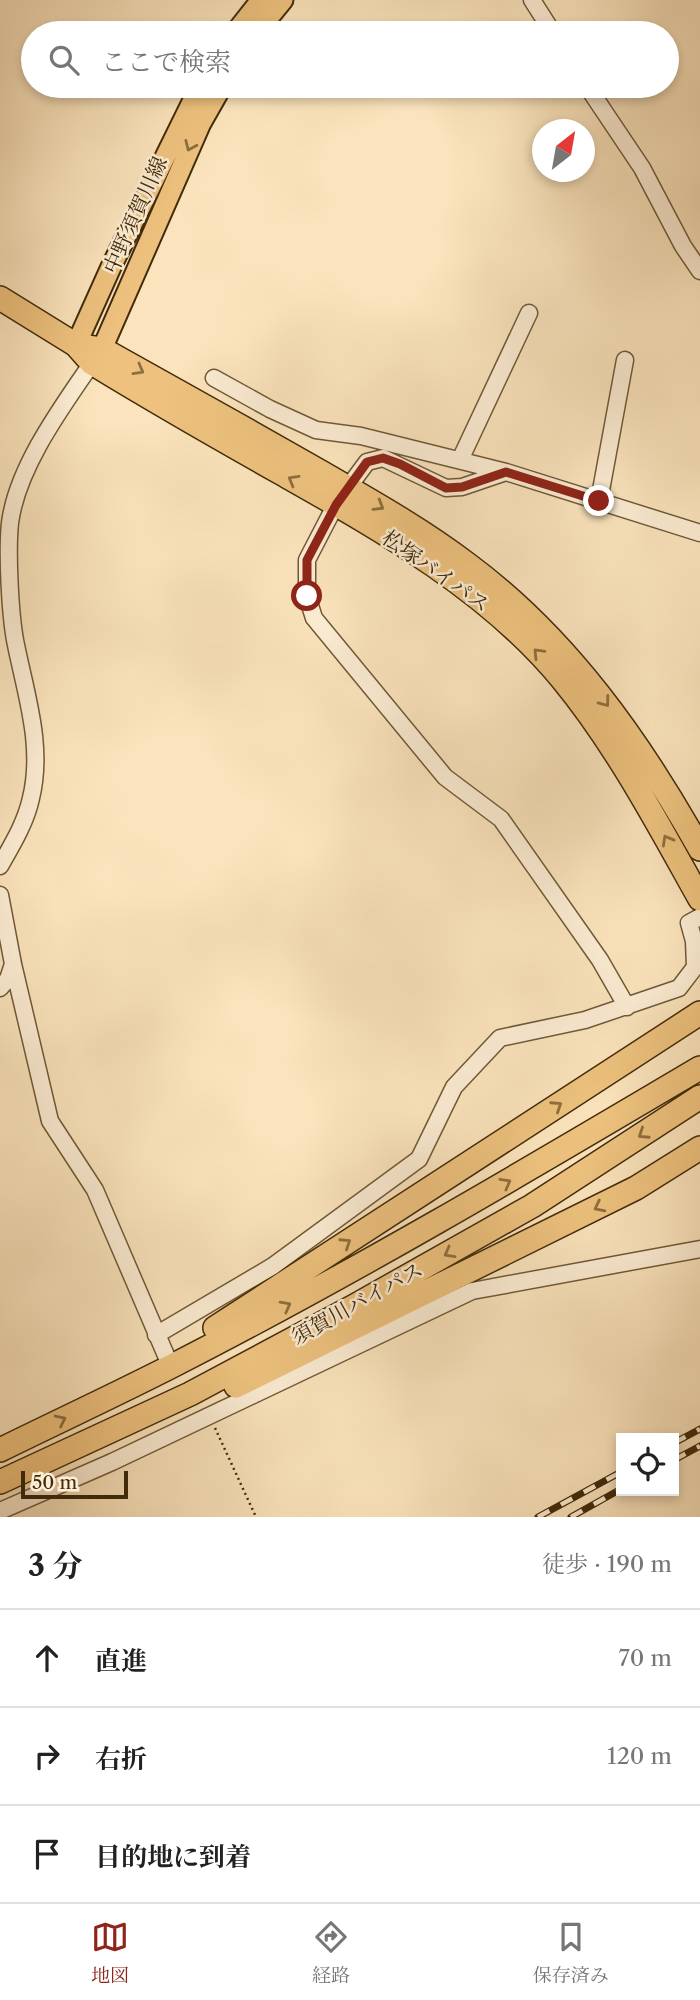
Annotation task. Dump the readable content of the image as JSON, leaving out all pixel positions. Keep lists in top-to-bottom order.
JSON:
{
  "streets": {
    "highway": ["松塚バイパス", "須賀川バイパス"],
    "main road": ["中野須賀川線"]
  },
  "crossings": [
    ["中野須賀川線", "松塚バイパス"]
  ],
  "scale_bar": "50 m",
  "north": "top right",
  "page": {
    "search": "ここで検索",
    "scale": "50 m",
    "heading": ["3 分", "徒歩 · 190 m"],
    "list": [
      ["直進", "70 m"],
      ["右折", "120 m"],
      "目的地に到着"
    ],
    "nav": ["地図", "経路", "保存済み"]
  }
}
